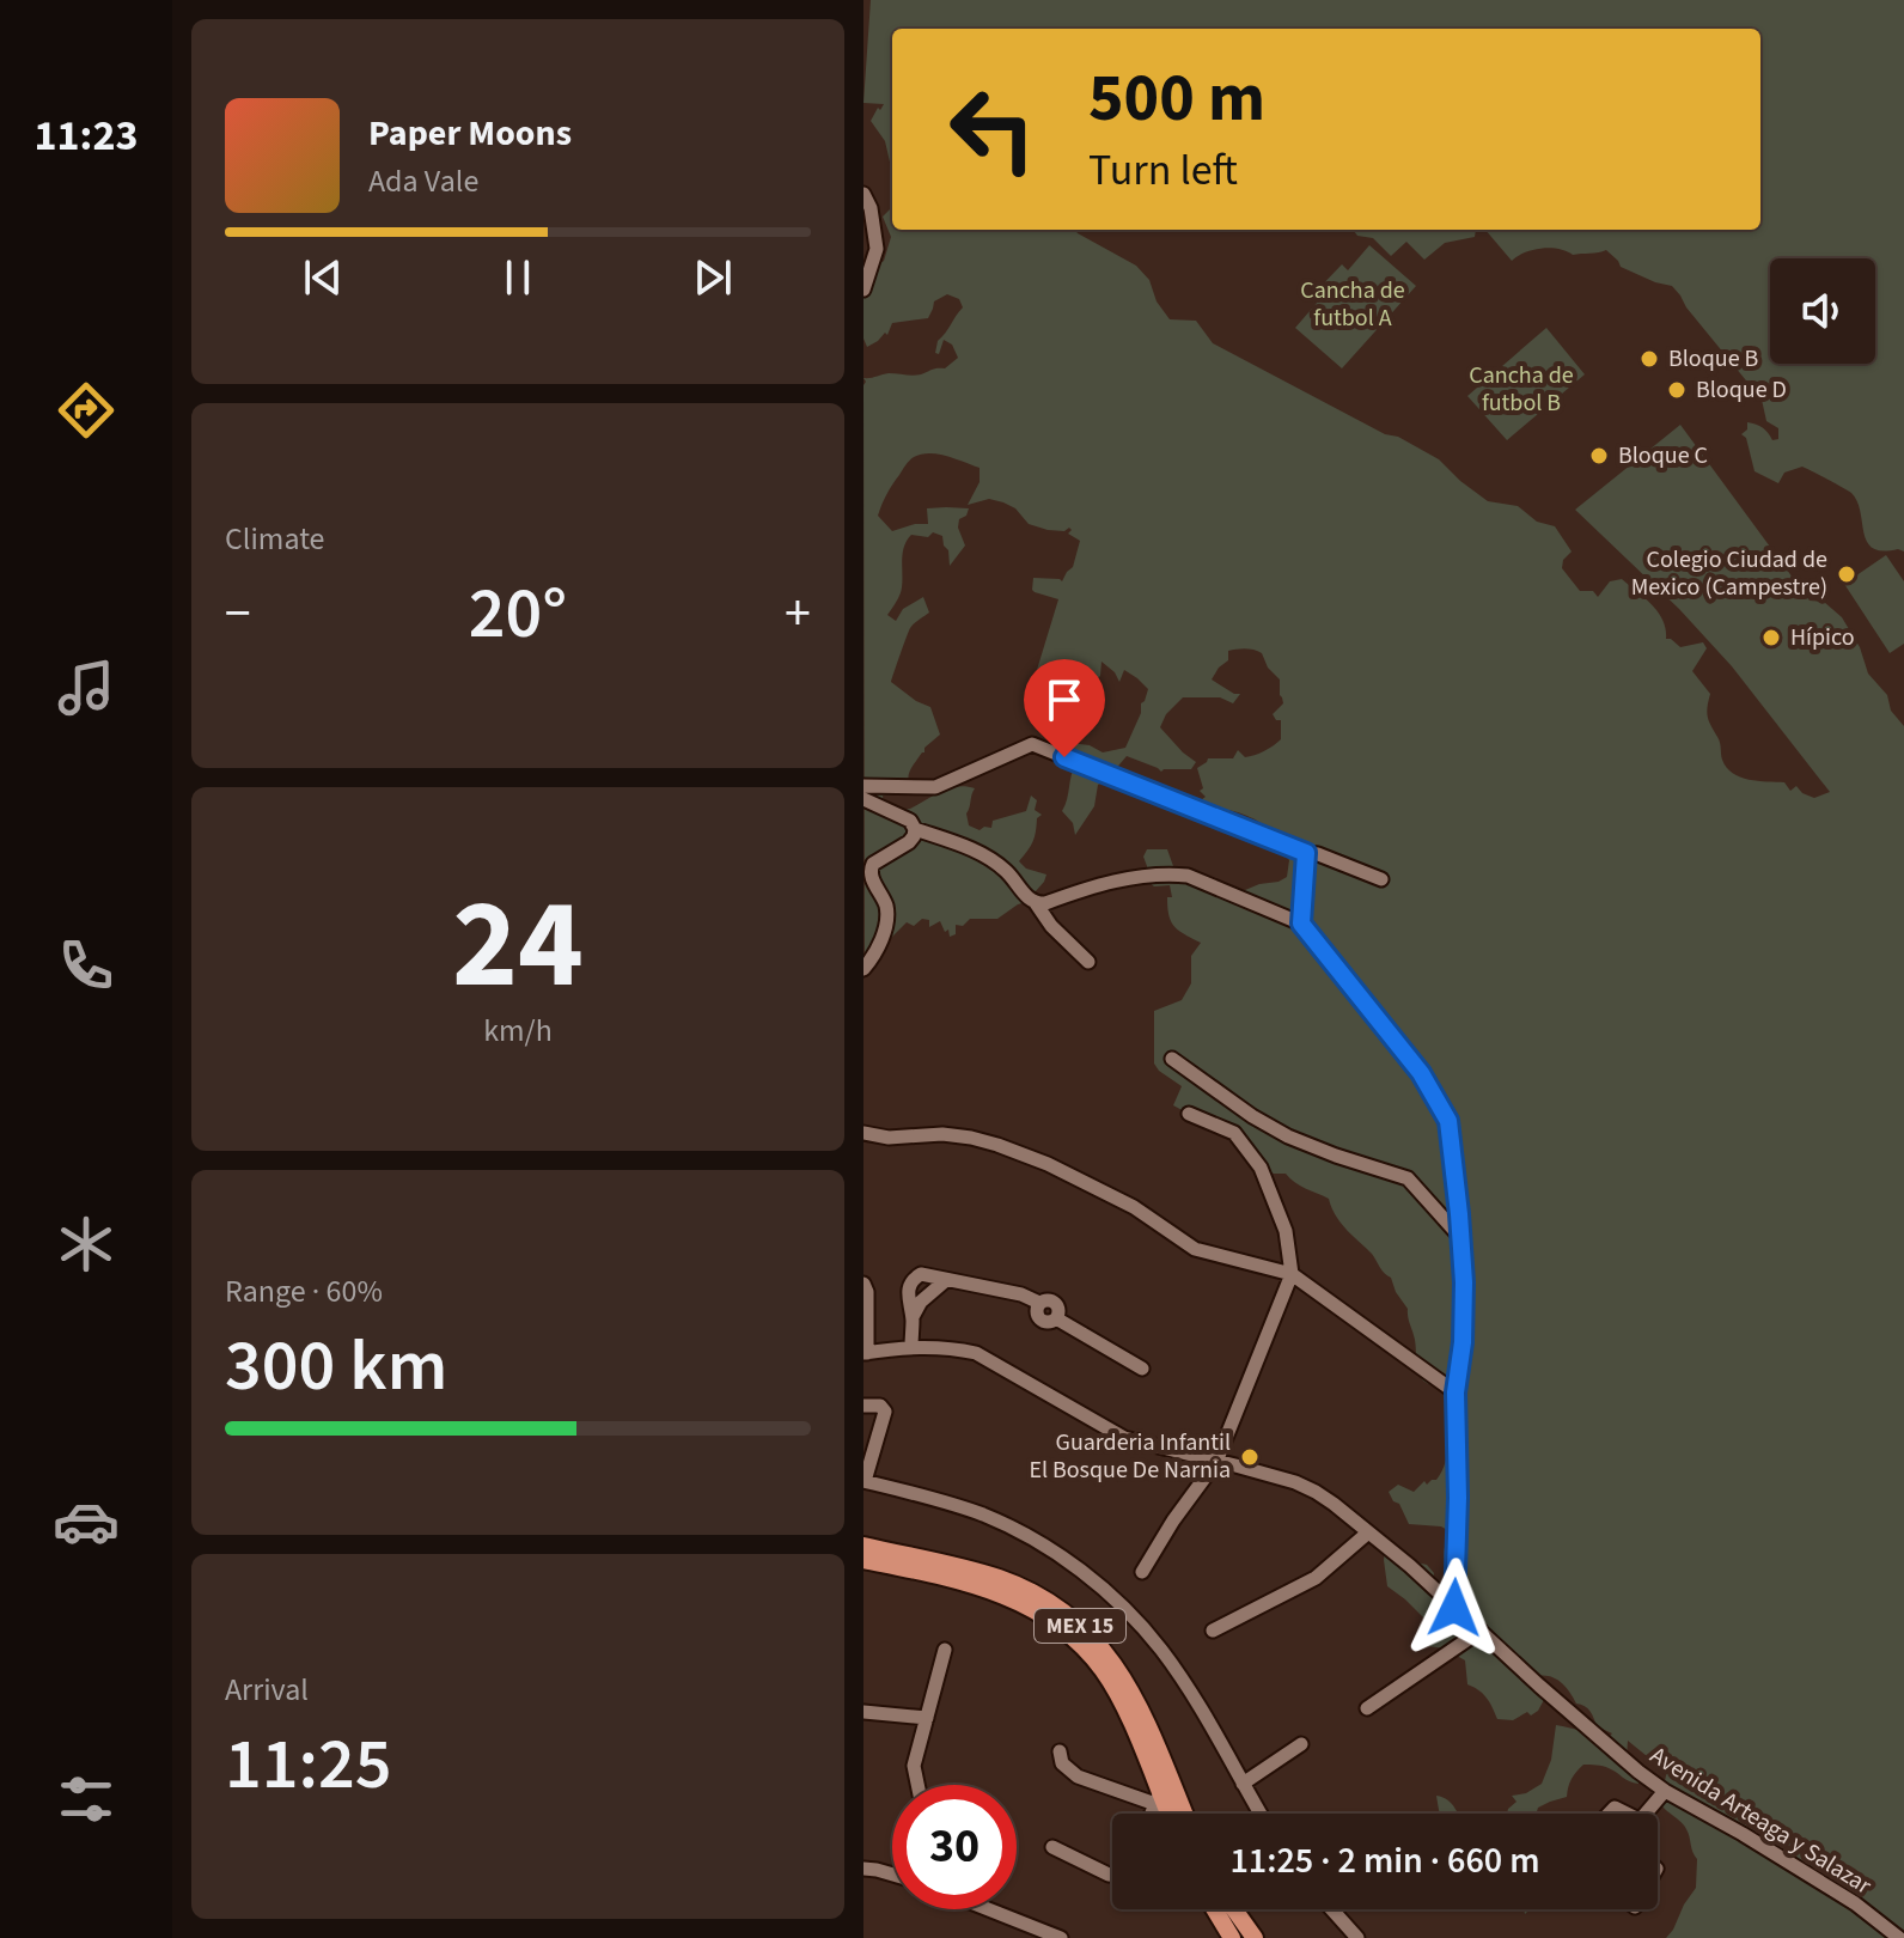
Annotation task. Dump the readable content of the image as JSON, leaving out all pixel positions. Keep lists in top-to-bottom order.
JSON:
{
  "streets": {
    "main road": ["MEX 15"],
    "street": ["Avenida Arteaga y Salazar"]
  },
  "parks": ["Cancha de futbol A", "Cancha de futbol B"],
  "places": [
    "Bloque B",
    "Bloque D",
    "Bloque C",
    "Colegio Ciudad de Mexico (Campestre)",
    "Hípico",
    "Guarderia Infantil El Bosque De Narnia"
  ],
  "page": {
    "tabs": "11:23",
    "turn": ["500 m", "Turn left"],
    "song": ["Paper Moons", "Ada Vale"],
    "tile": [
      "Climate",
      ["24", "km/h"],
      ["Range · 60%", "300 km"],
      ["Arrival", "11:25"]
    ],
    "heat": ["−", "20°", "+"],
    "limit": "30",
    "trip": "11:25 · 2 min · 660 m"
  }
}
